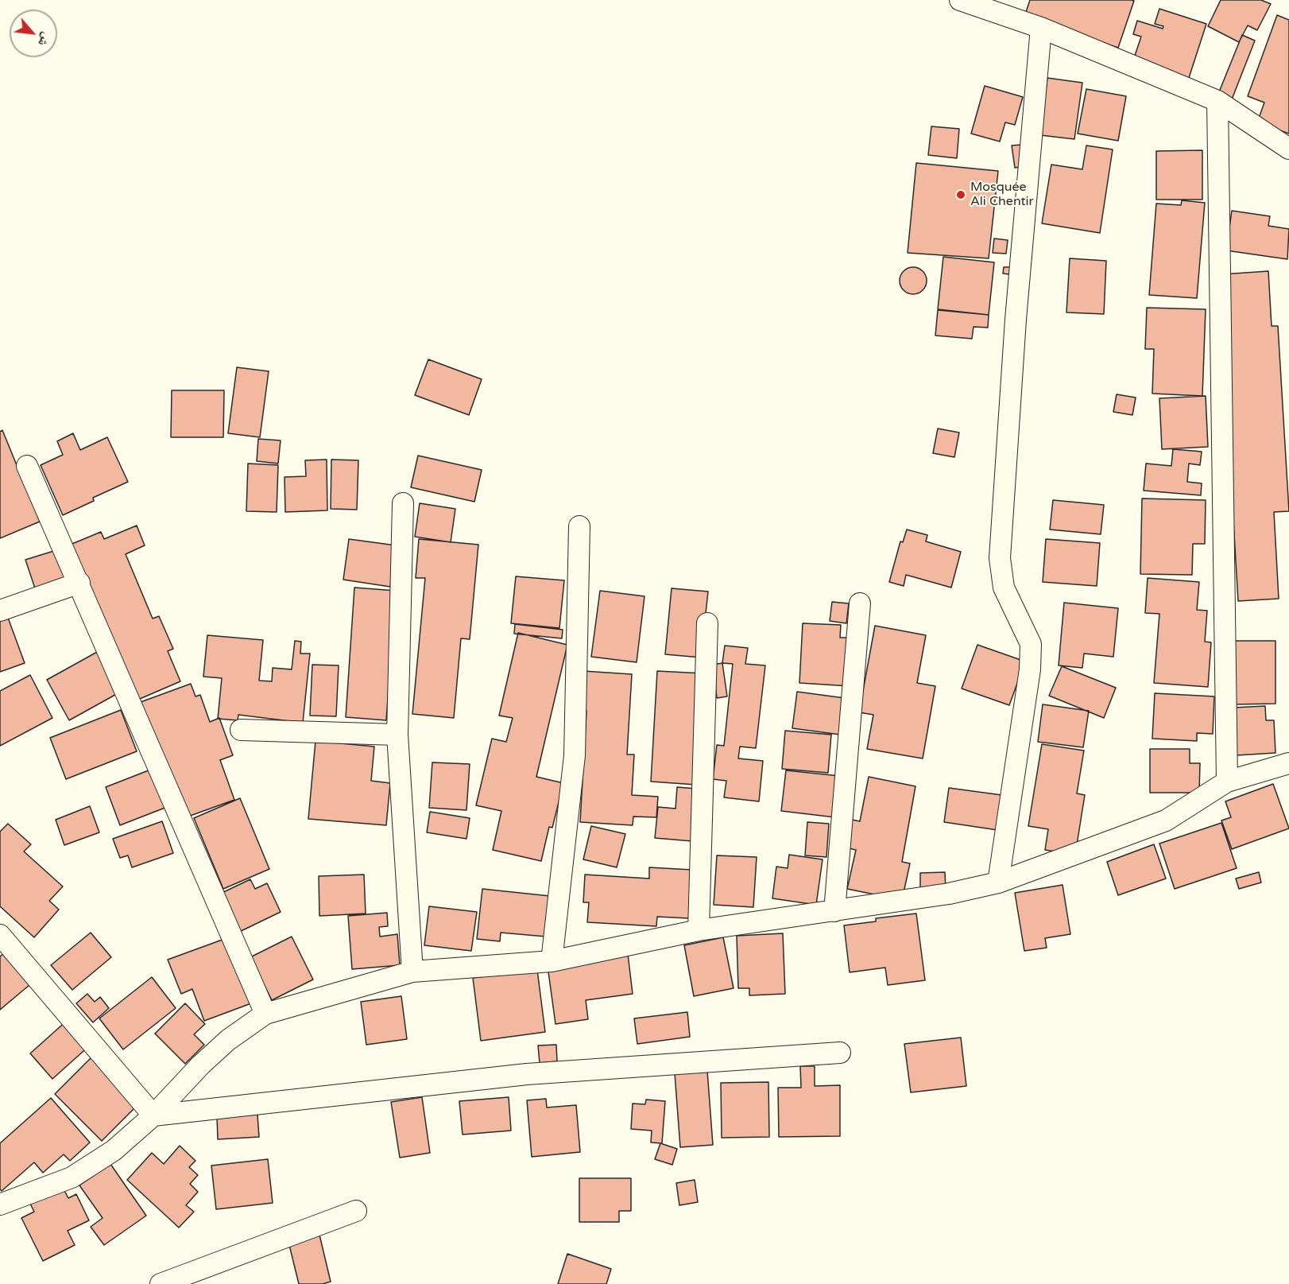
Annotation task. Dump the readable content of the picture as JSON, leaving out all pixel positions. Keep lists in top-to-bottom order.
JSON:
{
  "places": ["Mosquée Ali Chentir"],
  "north": "bottom right"
}
